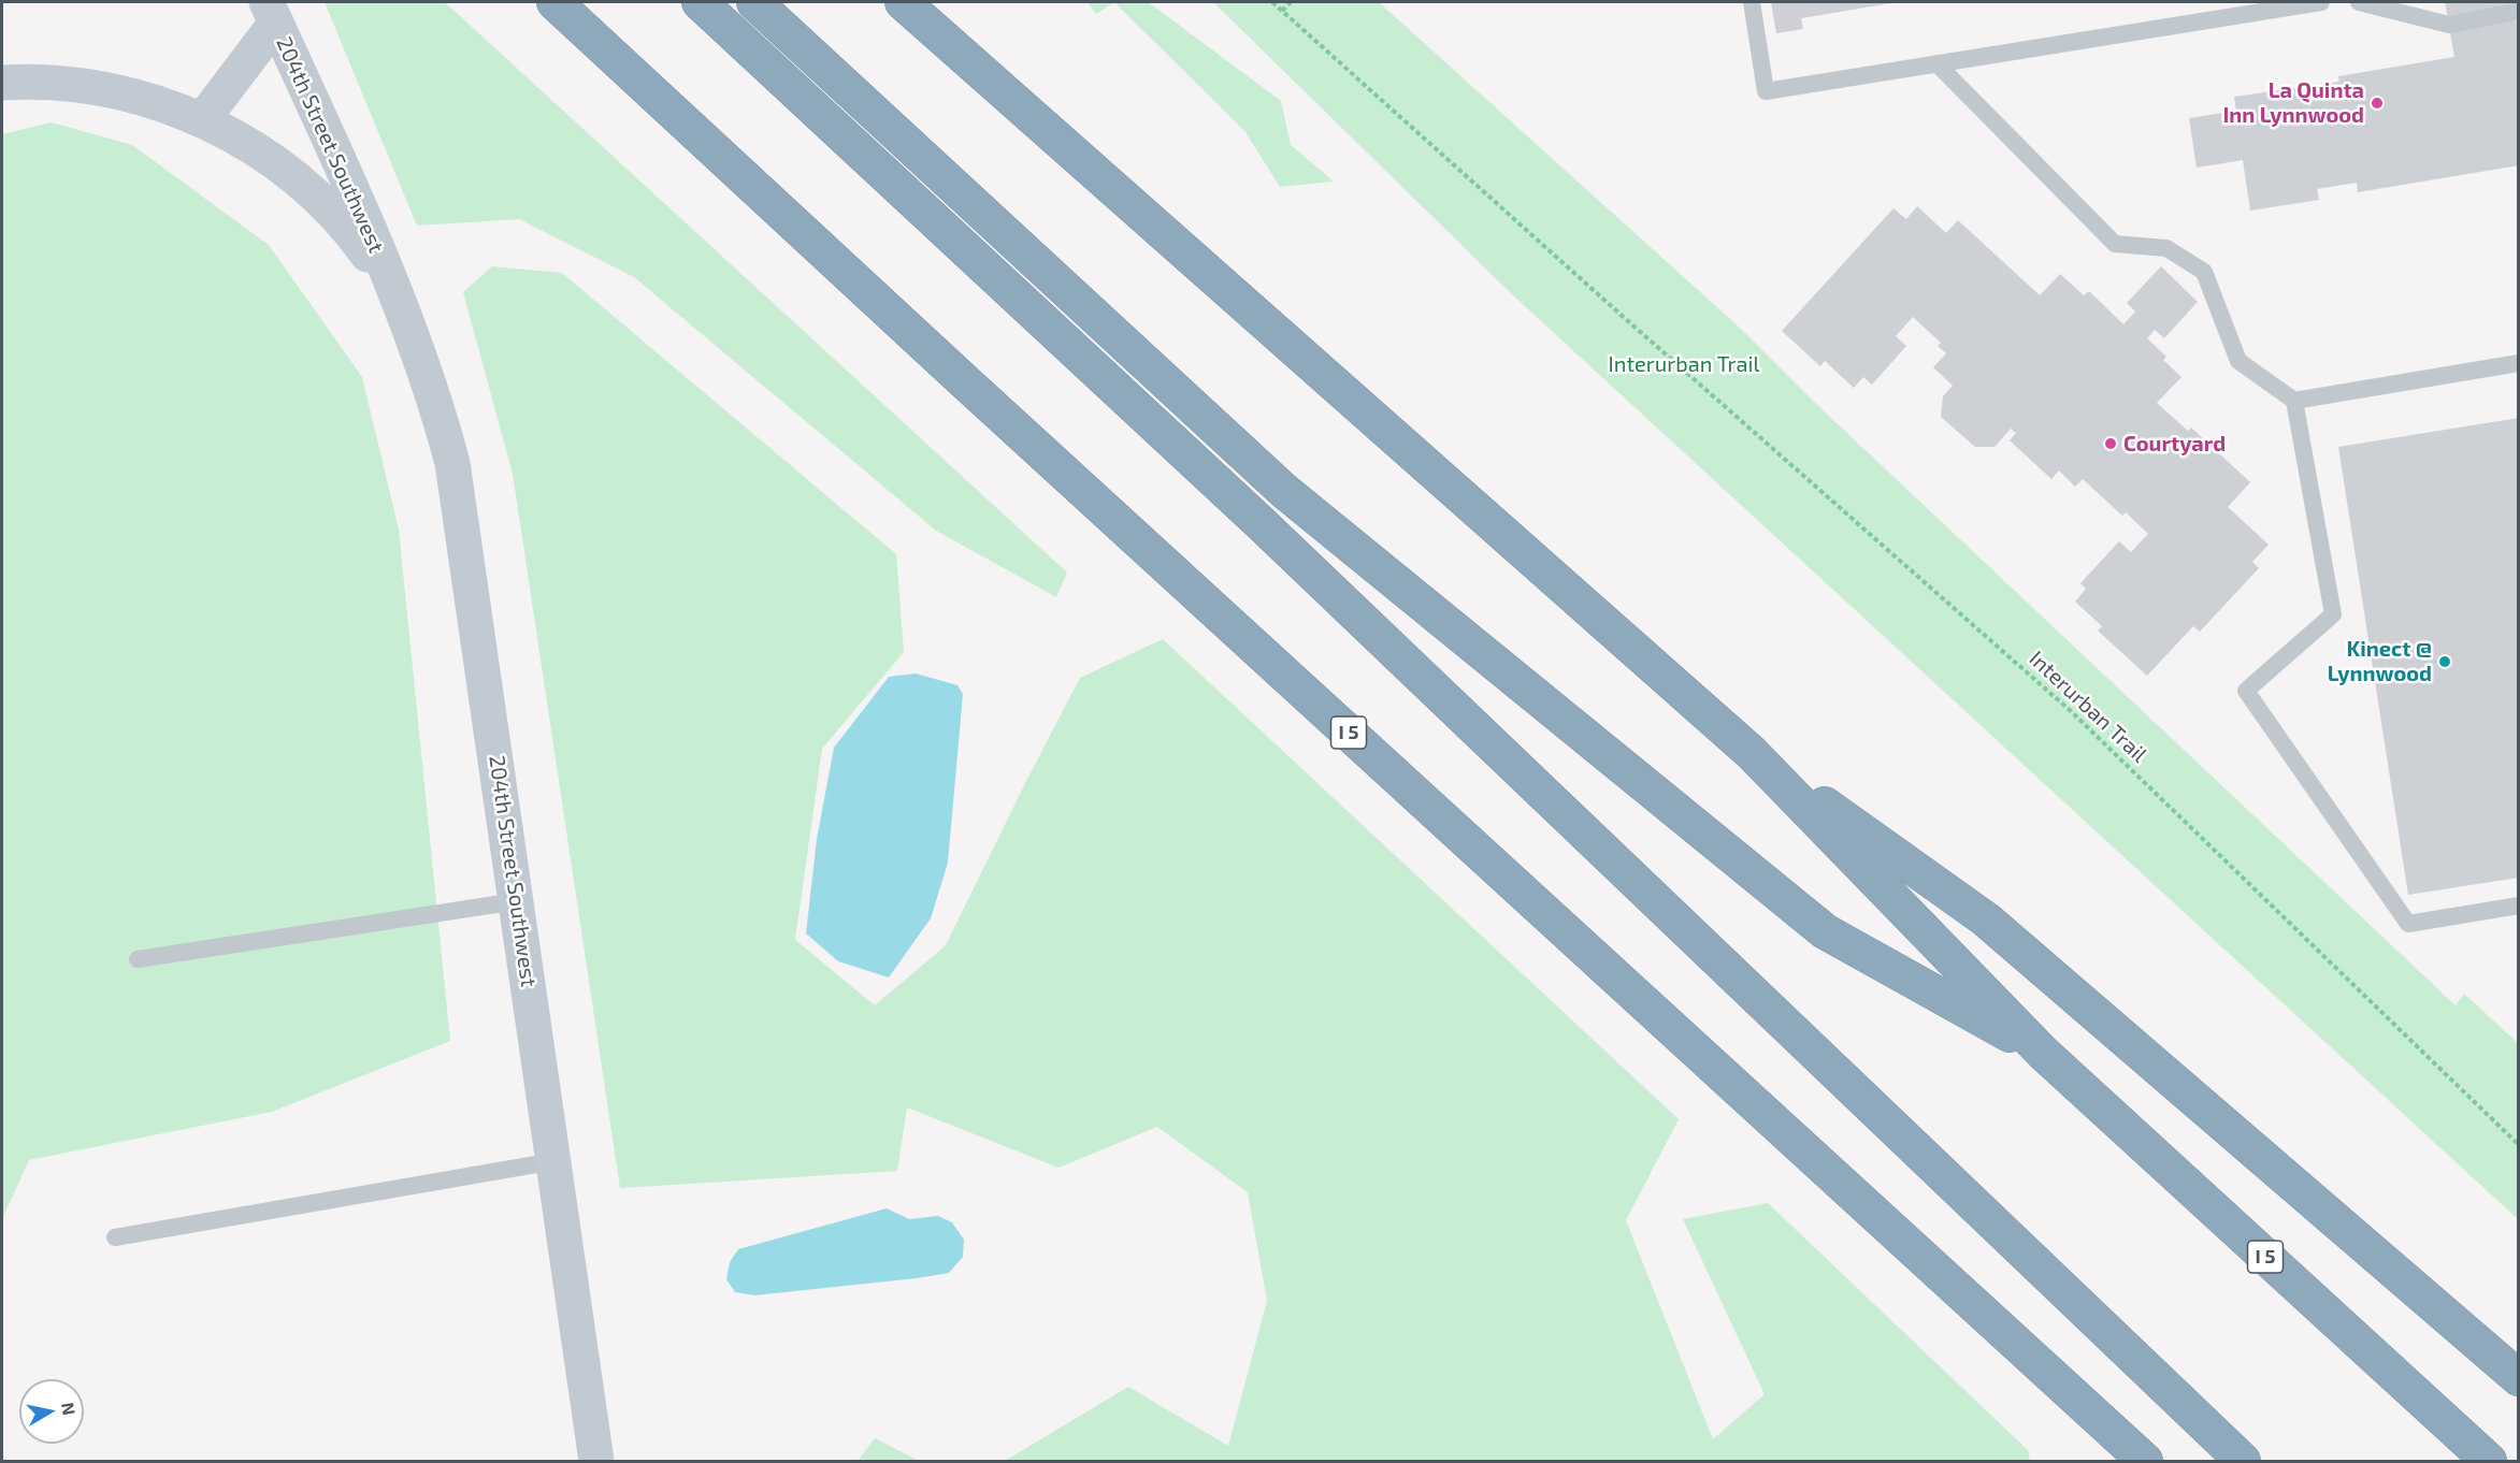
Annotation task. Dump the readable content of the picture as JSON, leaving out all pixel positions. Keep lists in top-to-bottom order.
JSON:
{
  "streets": {
    "highway": ["I 5"],
    "street": ["204th Street Southwest"],
    "path": ["Interurban Trail"]
  },
  "parks": ["Interurban Trail"],
  "places": ["La Quinta Inn Lynnwood", "Courtyard", "Kinect @ Lynnwood"],
  "north": "right"
}
